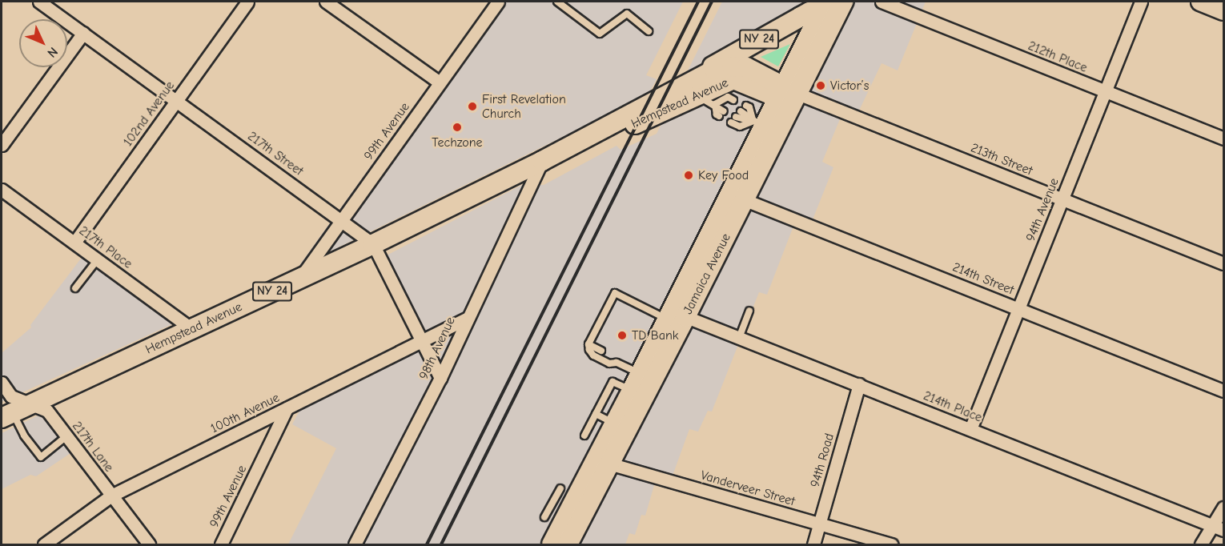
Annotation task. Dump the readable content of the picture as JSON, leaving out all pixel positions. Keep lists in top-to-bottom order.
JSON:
{
  "streets": {
    "main road": ["NY 24", "Hempstead Avenue", "Jamaica Avenue"],
    "street": [
      "212th Place",
      "102nd Avenue",
      "99th Avenue",
      "217th Street",
      "213th Street",
      "94th Avenue",
      "217th Place",
      "214th Street",
      "98th Avenue",
      "214th Place",
      "100th Avenue",
      "217th Lane",
      "94th Road",
      "Vanderveer Street"
    ]
  },
  "crossings": [
    ["NY 24", "Hempstead Avenue"],
    ["NY 24", "Jamaica Avenue"],
    ["212th Place", "94th Avenue"],
    ["Hempstead Avenue", "99th Avenue"],
    ["Hempstead Avenue", "217th Street"],
    ["Hempstead Avenue", "213th Street"],
    ["Hempstead Avenue", "217th Place"],
    ["Hempstead Avenue", "Jamaica Avenue"],
    ["Hempstead Avenue", "98th Avenue"],
    ["Hempstead Avenue", "217th Lane"],
    ["102nd Avenue", "217th Street"],
    ["102nd Avenue", "217th Place"],
    ["99th Avenue", "217th Street"],
    ["99th Avenue", "100th Avenue"],
    ["217th Street", "98th Avenue"],
    ["217th Street", "100th Avenue"],
    ["213th Street", "94th Avenue"],
    ["213th Street", "Jamaica Avenue"],
    ["94th Avenue", "214th Street"],
    ["94th Avenue", "214th Place"],
    ["Jamaica Avenue", "214th Street"],
    ["Jamaica Avenue", "214th Place"],
    ["Jamaica Avenue", "Vanderveer Street"],
    ["98th Avenue", "100th Avenue"],
    ["214th Place", "94th Road"],
    ["100th Avenue", "217th Lane"],
    ["94th Road", "Vanderveer Street"]
  ],
  "places": [
    "Victor’s",
    "First Revelation Church",
    "Techzone",
    "Key Food",
    "TD Bank"
  ],
  "north": "bottom right"
}
